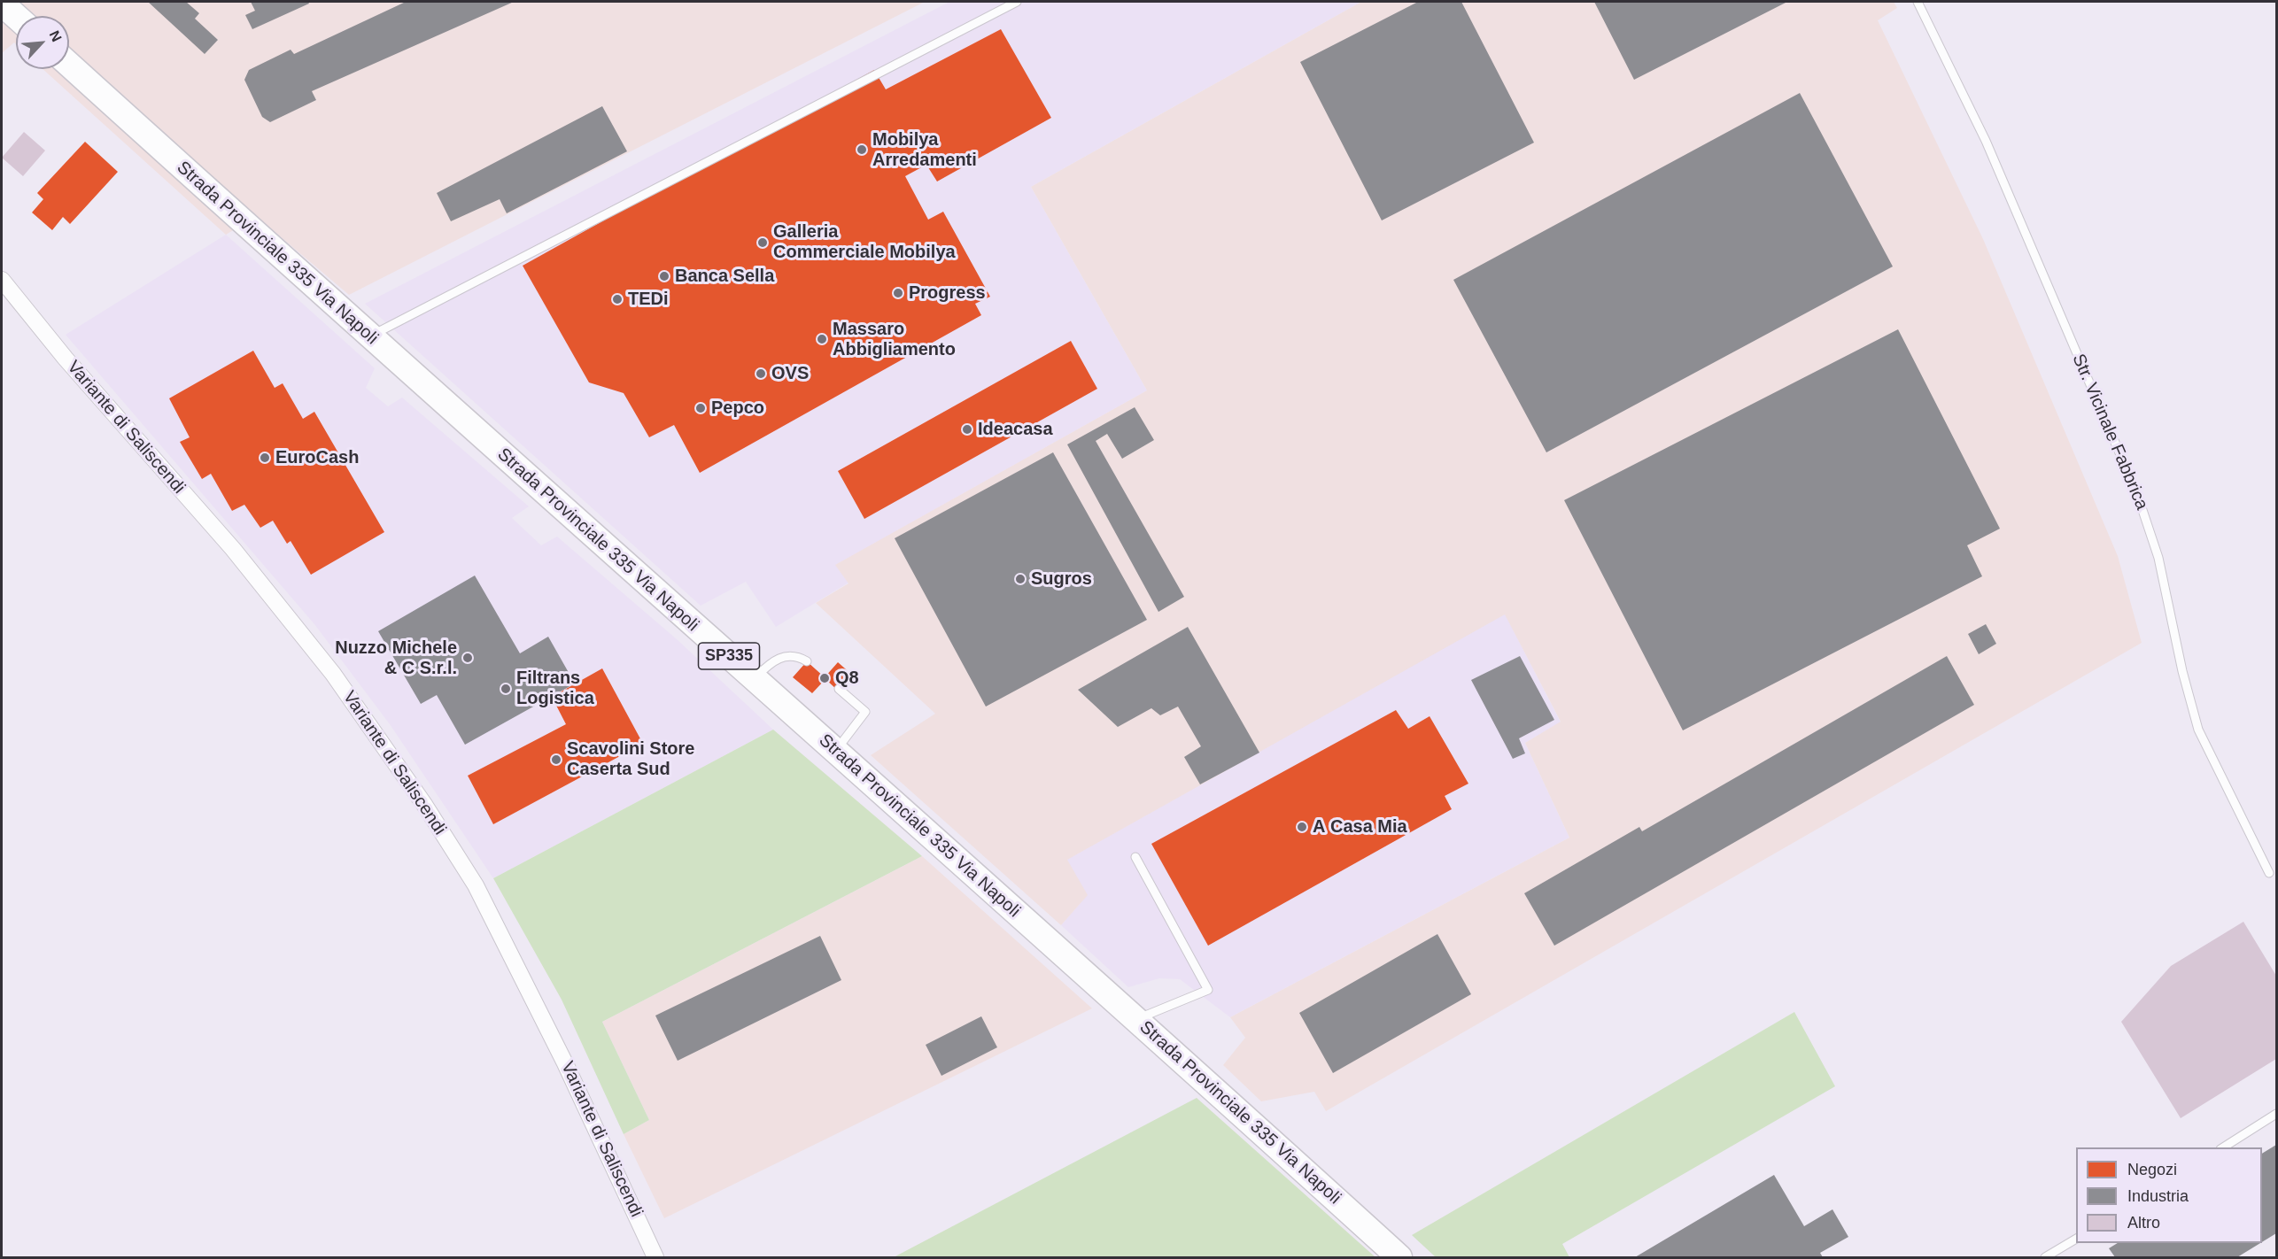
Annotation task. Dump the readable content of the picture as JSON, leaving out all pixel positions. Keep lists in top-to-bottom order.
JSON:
{
  "streets": {
    "main road": ["Strada Provinciale 335 Via Napoli", "SP335"],
    "street": ["Variante di Saliscendi"],
    "lane": ["Str. Vicinale Fabbrica"]
  },
  "places": [
    "Mobilya Arredamenti",
    "Galleria Commerciale Mobilya",
    "Banca Sella",
    "Progress",
    "TEDi",
    "Massaro Abbigliamento",
    "OVS",
    "Pepco",
    "Ideacasa",
    "EuroCash",
    "Sugros",
    "Nuzzo Michele & C S.r.l.",
    "Q8",
    "Filtrans Logistica",
    "Scavolini Store Caserta Sud",
    "A Casa Mia"
  ],
  "legend": ["Negozi", "Industria", "Altro"],
  "north": "top right"
}
